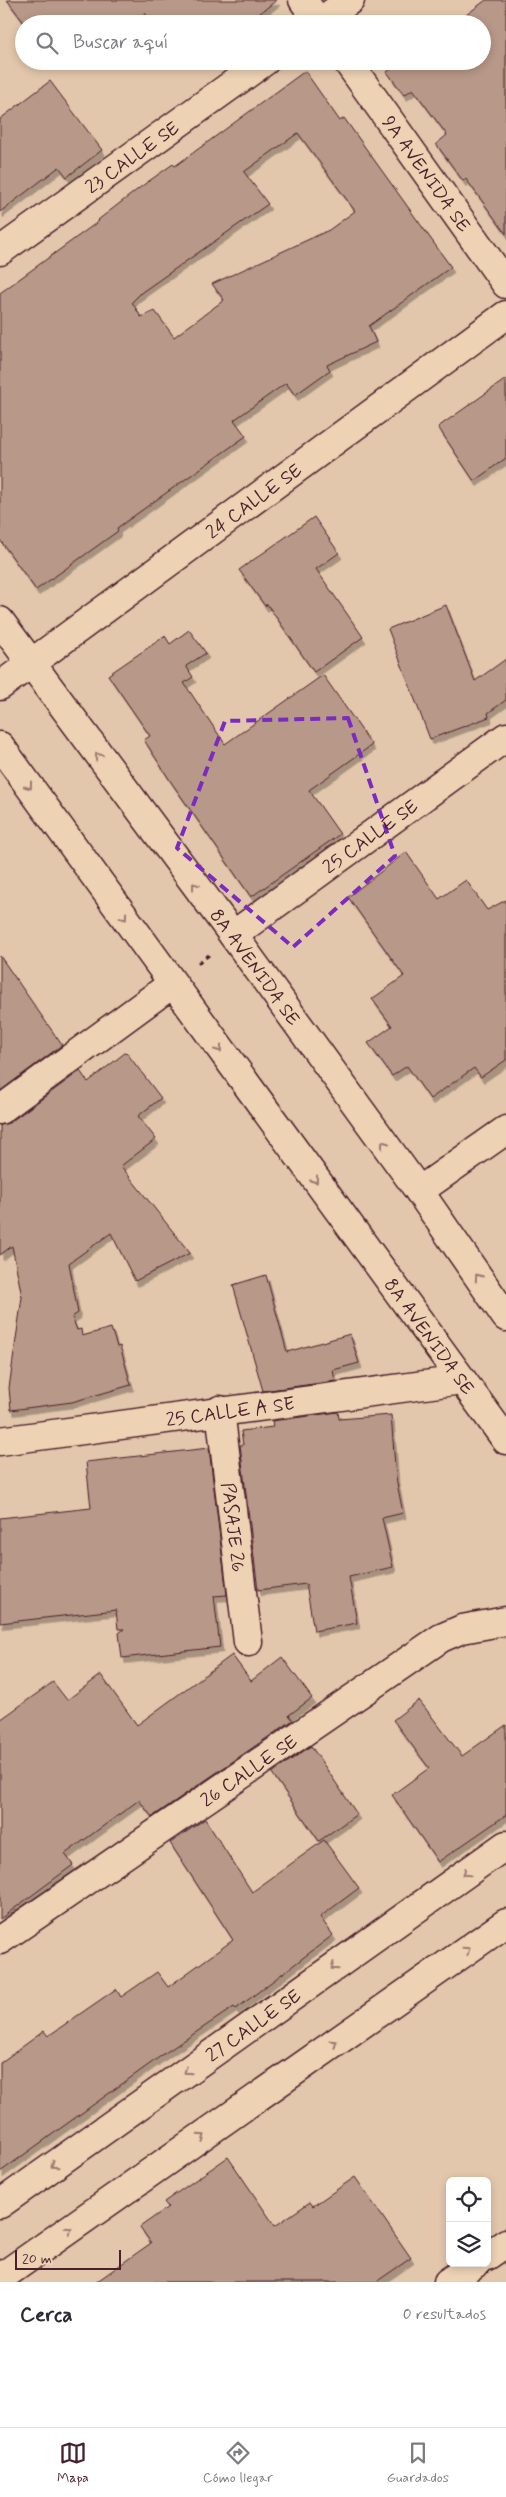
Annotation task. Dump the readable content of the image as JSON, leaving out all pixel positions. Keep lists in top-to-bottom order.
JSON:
{
  "streets": {
    "street": [
      "23 CALLE SE",
      "9A AVENIDA SE",
      "24 CALLE SE",
      "25 CALLE SE",
      "8A AVENIDA SE",
      "25 CALLE A SE",
      "PASAJE 26",
      "26 CALLE SE",
      "27 CALLE SE"
    ]
  },
  "crossings": [
    ["24 CALLE SE", "8A AVENIDA SE"],
    ["25 CALLE SE", "8A AVENIDA SE"],
    ["8A AVENIDA SE", "25 CALLE A SE"],
    ["25 CALLE A SE", "PASAJE 26"]
  ],
  "scale_bar": "20 m",
  "page": {
    "search": "Buscar aquí",
    "scale": "20 m",
    "heading": ["Cerca", "0 resultados"],
    "nav": ["Mapa", "Cómo llegar", "Guardados"]
  }
}
